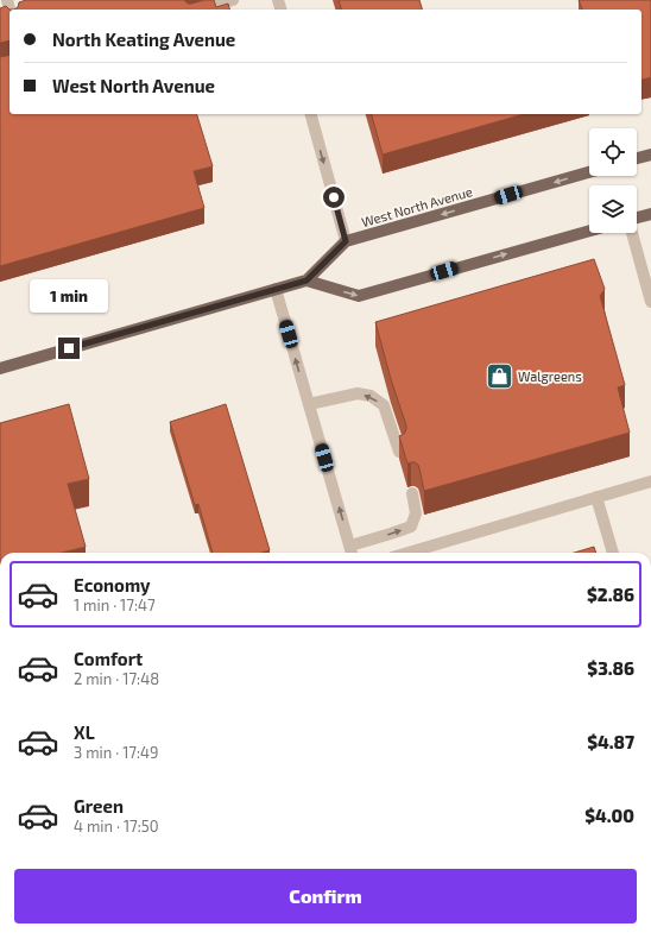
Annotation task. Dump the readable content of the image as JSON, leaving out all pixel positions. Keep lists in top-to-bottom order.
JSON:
{
  "streets": {
    "main road": ["West North Avenue"]
  },
  "places": {
    "shop": ["Walgreens"]
  },
  "page": {
    "banner": ["North Keating Avenue", "West North Avenue"],
    "bubble": "1 min",
    "list": [
      {
        "name": "Economy",
        "note": "1 min · 17:47",
        "value": "$2.86"
      },
      {
        "name": "Comfort",
        "note": "2 min · 17:48",
        "value": "$3.86"
      },
      {
        "name": "XL",
        "note": "3 min · 17:49",
        "value": "$4.87"
      },
      {
        "name": "Green",
        "note": "4 min · 17:50",
        "value": "$4.00"
      }
    ],
    "buttons": "Confirm"
  }
}
